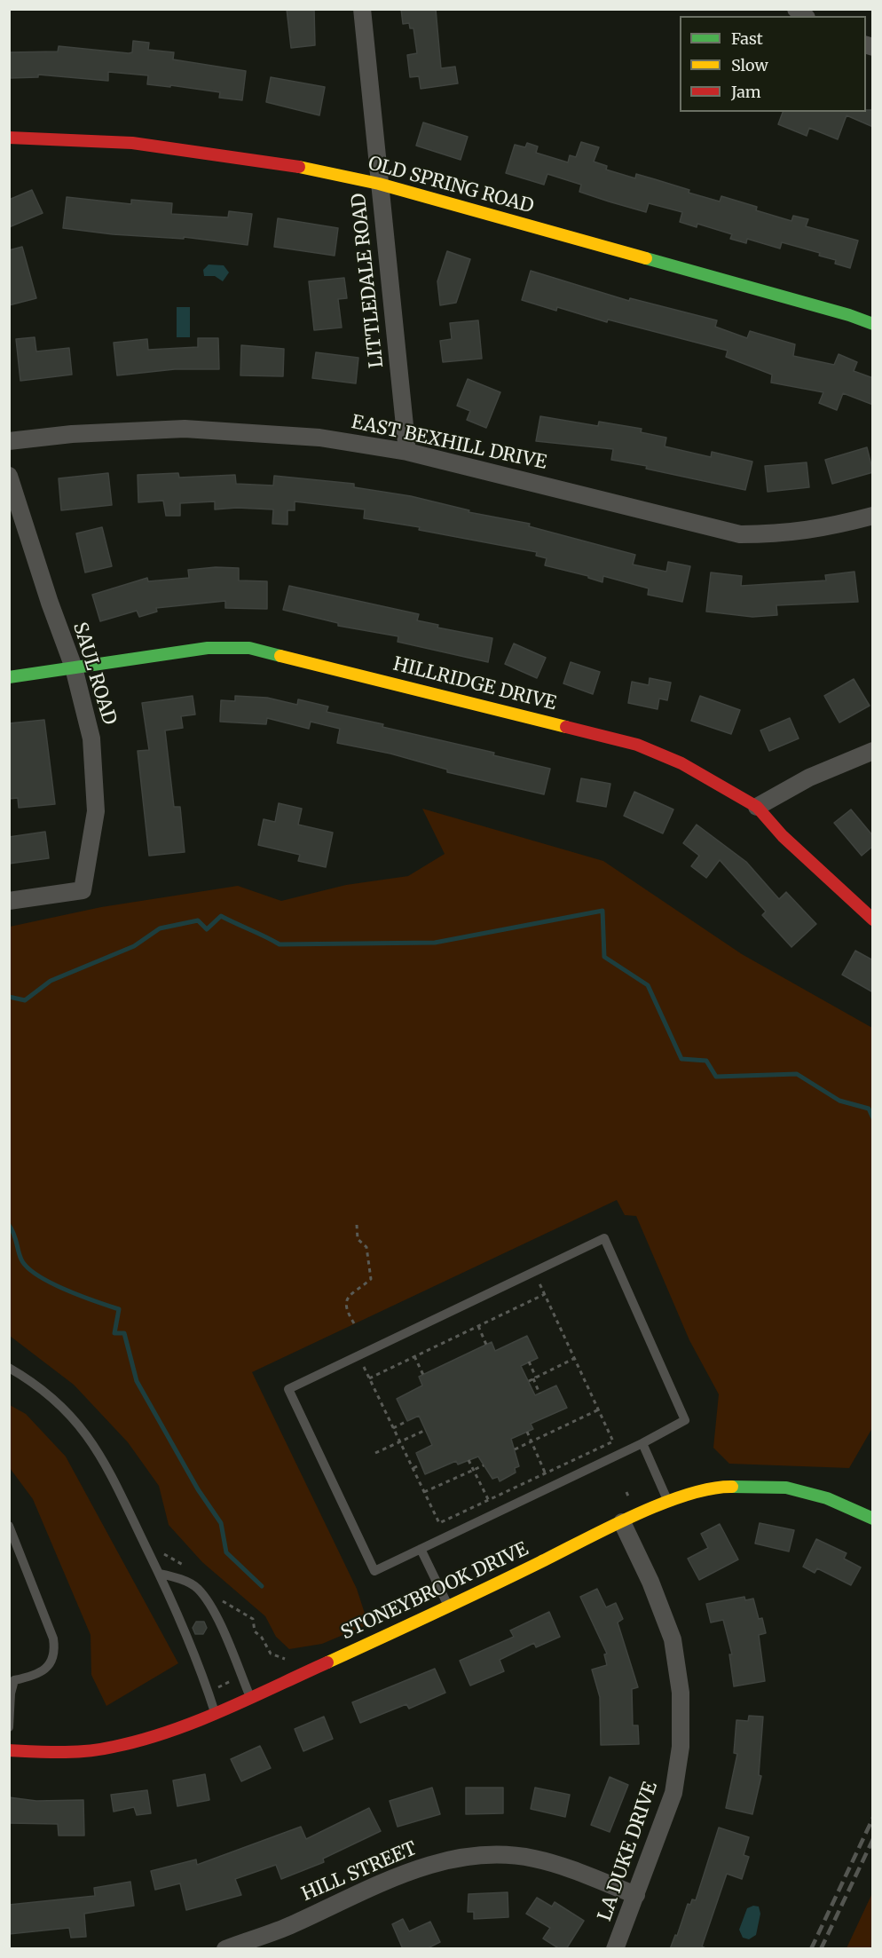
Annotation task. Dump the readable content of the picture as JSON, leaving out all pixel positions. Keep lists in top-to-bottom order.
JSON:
{
  "streets": {
    "street": [
      "OLD SPRING ROAD",
      "LITTLEDALE ROAD",
      "EAST BEXHILL DRIVE",
      "SAUL ROAD",
      "HILLRIDGE DRIVE",
      "STONEYBROOK DRIVE",
      "LA DUKE DRIVE",
      "HILL STREET"
    ]
  },
  "crossings": [
    ["OLD SPRING ROAD", "LITTLEDALE ROAD"],
    ["LITTLEDALE ROAD", "EAST BEXHILL DRIVE"],
    ["SAUL ROAD", "HILLRIDGE DRIVE"],
    ["STONEYBROOK DRIVE", "LA DUKE DRIVE"],
    ["LA DUKE DRIVE", "HILL STREET"]
  ],
  "legend": ["Fast", "Slow", "Jam"]
}
